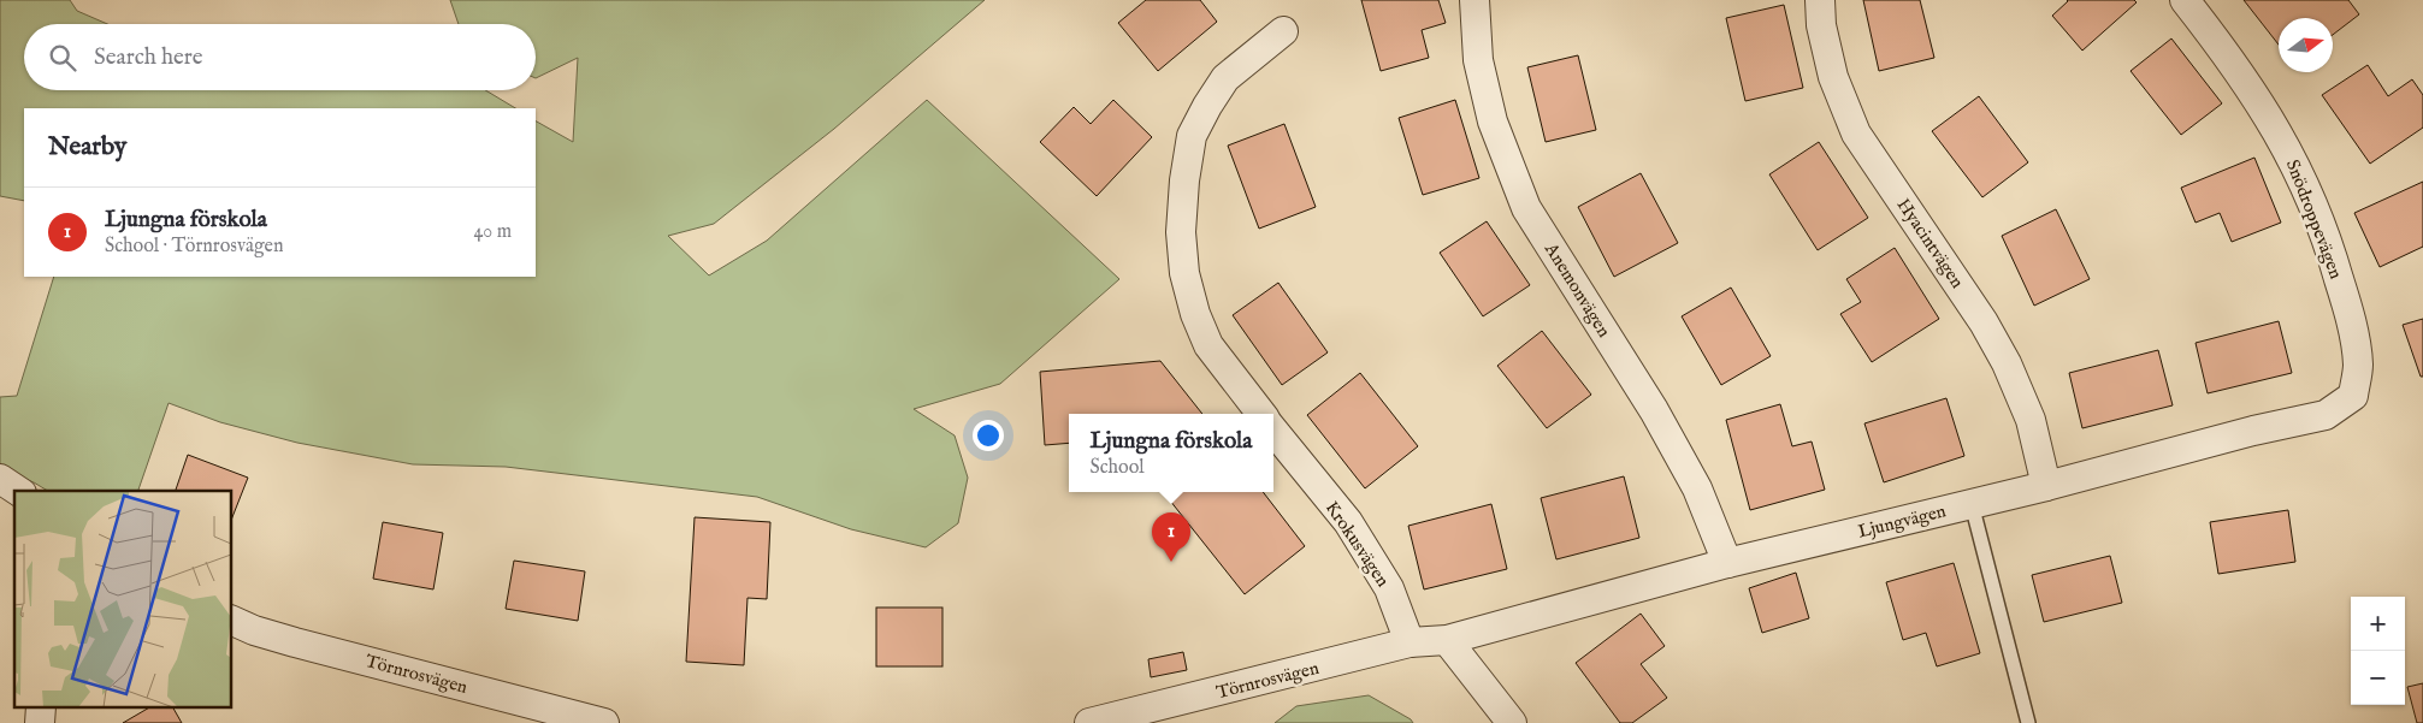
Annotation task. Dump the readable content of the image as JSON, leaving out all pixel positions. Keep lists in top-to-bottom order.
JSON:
{
  "streets": {
    "street": [
      "Snödroppevägen",
      "Hyacintvägen",
      "Anemonvägen",
      "Ljungvägen",
      "Krokusvägen",
      "Törnrosvägen"
    ]
  },
  "crossings": [
    ["Snödroppevägen", "Ljungvägen"],
    ["Hyacintvägen", "Ljungvägen"],
    ["Anemonvägen", "Ljungvägen"],
    ["Ljungvägen", "Törnrosvägen"],
    ["Krokusvägen", "Törnrosvägen"]
  ],
  "north": "right",
  "page": {
    "search": "Search here",
    "heading": "Nearby",
    "list": [
      {
        "mark": "1",
        "name": "Ljungna förskola",
        "note": "School · Törnrosvägen",
        "value": "40 m"
      }
    ],
    "popup": ["Ljungna förskola", "School"],
    "pins": "1",
    "map_buttons": ["+", "−"]
  }
}
